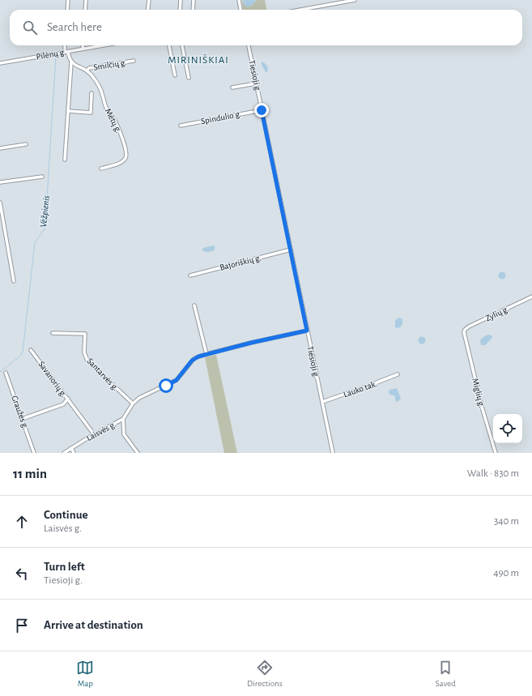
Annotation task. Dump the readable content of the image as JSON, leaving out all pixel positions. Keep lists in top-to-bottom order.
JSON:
{
  "streets": {
    "street": [
      "Pilėnų g.",
      "Smilčių g.",
      "Tiesioji g.",
      "Spindulio g.",
      "Mėtų g.",
      "Bajoriškių g.",
      "Zylių g.",
      "Santarvės g.",
      "Savanorių g.",
      "Lauko tak.",
      "Miglių g.",
      "Graužės g.",
      "Laisvės g."
    ]
  },
  "crossings": [
    ["Smilčių g.", "Mėtų g."],
    ["Tiesioji g.", "Spindulio g."],
    ["Tiesioji g.", "Bajoriškių g."],
    ["Tiesioji g.", "Lauko tak."],
    ["Tiesioji g.", "Laisvės g."],
    ["Zylių g.", "Miglių g."],
    ["Santarvės g.", "Laisvės g."],
    ["Savanorių g.", "Graužės g."]
  ],
  "districts": ["MIRINIŠKIAI"],
  "water": ["Vėžpienis"],
  "page": {
    "search": "Search here",
    "heading": ["11 min", "Walk · 830 m"],
    "list": [
      ["Continue", "Laisvės g.", "340 m"],
      ["Turn left", "Tiesioji g.", "490 m"],
      "Arrive at destination"
    ],
    "nav": ["Map", "Directions", "Saved"]
  }
}
